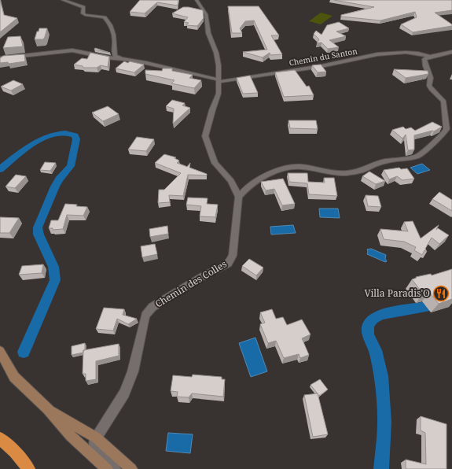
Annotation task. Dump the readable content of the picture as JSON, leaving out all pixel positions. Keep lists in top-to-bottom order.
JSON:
{
  "streets": {
    "street": ["Chemin du Santon", "Chemin des Colles"]
  },
  "places": {
    "restaurant": ["Villa Paradis'O"]
  }
}
